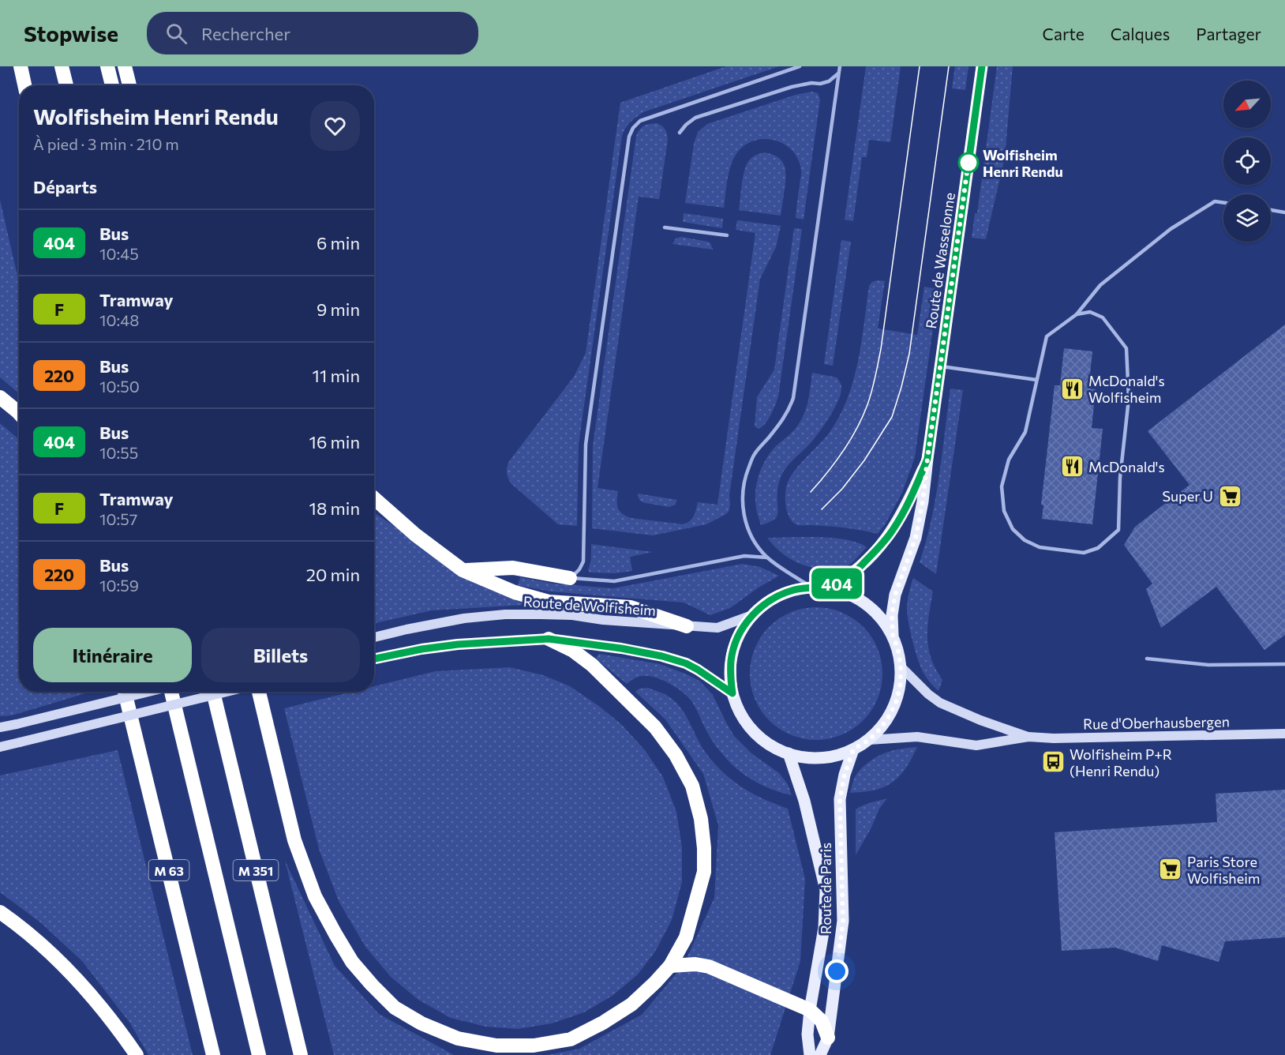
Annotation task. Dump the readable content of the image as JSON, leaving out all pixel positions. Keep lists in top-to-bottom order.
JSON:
{
  "streets": {
    "highway": ["M 63", "M 351"],
    "main road": [
      "Route de Wasselonne",
      "Route de Wolfisheim",
      "Rue d'Oberhausbergen",
      "Route de Paris"
    ]
  },
  "places": {
    "other": ["Wolfisheim Henri Rendu"],
    "restaurant": ["McDonald's Wolfisheim", "McDonald's"],
    "supermarket": ["Super U", "Paris Store Wolfisheim"],
    "bus stop": ["Wolfisheim P+R (Henri Rendu)"]
  },
  "lines": ["bus line 404"],
  "north": "bottom left",
  "page": {
    "header": "Stopwise",
    "search": "Rechercher",
    "nav": ["Carte", "Calques", "Partager"],
    "on_map": "404",
    "heading": [
      ["Wolfisheim Henri Rendu", "À pied · 3 min · 210 m"],
      "Départs"
    ],
    "list": [
      {
        "mark": "404",
        "name": "Bus",
        "note": "10:45",
        "value": "6 min"
      },
      {
        "mark": "F",
        "name": "Tramway",
        "note": "10:48",
        "value": "9 min"
      },
      {
        "mark": "220",
        "name": "Bus",
        "note": "10:50",
        "value": "11 min"
      },
      {
        "mark": "404",
        "name": "Bus",
        "note": "10:55",
        "value": "16 min"
      },
      {
        "mark": "F",
        "name": "Tramway",
        "note": "10:57",
        "value": "18 min"
      },
      {
        "mark": "220",
        "name": "Bus",
        "note": "10:59",
        "value": "20 min"
      }
    ],
    "buttons": ["Itinéraire", "Billets"]
  }
}
